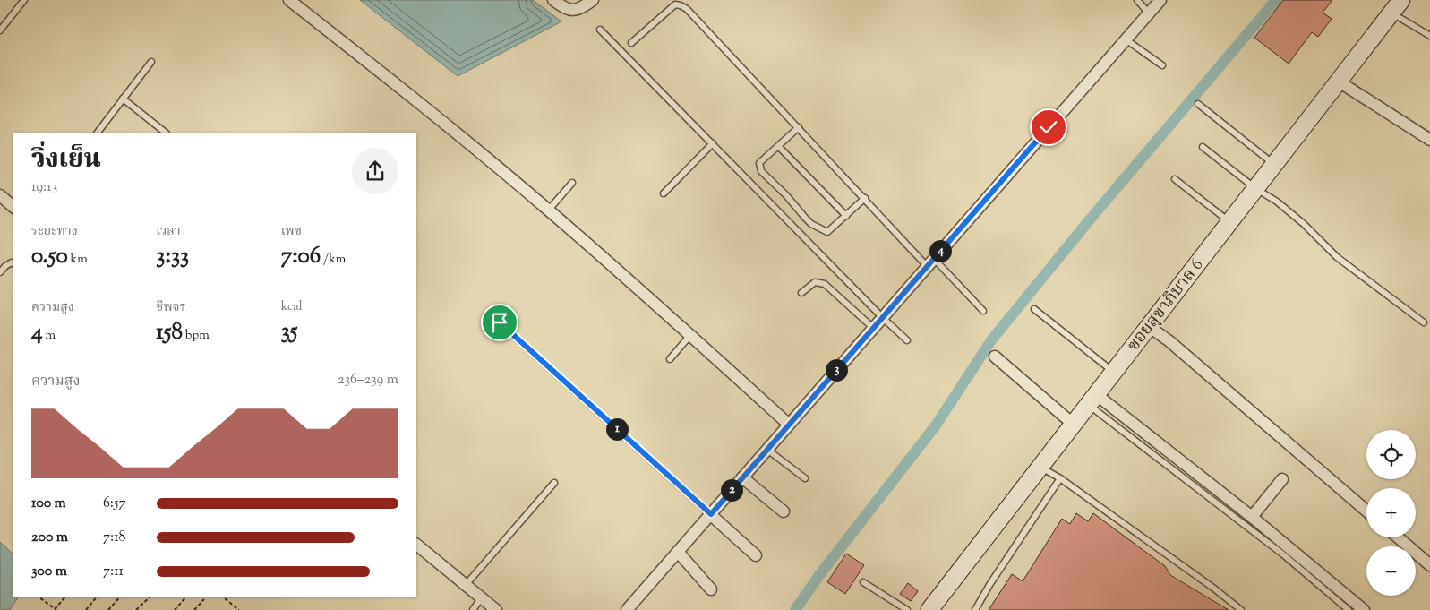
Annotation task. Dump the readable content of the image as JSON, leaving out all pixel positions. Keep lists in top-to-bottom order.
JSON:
{
  "streets": {
    "street": ["ซอยสุขาภิบาล 6"]
  },
  "page": {
    "heading": ["วิ่งเย็น", "19:13"],
    "stats": [
      ["ระยะทาง", "0.50 km"],
      ["เวลา", "3:33"],
      ["เพซ", "7:06 /km"],
      ["ความสูง", "4 m"],
      ["ชีพจร", "158 bpm"],
      ["kcal", "35"]
    ],
    "pins": [
      "4",
      "3",
      "1",
      "2"
    ],
    "chart": ["ความสูง", "236–239 m"],
    "map_buttons": ["+", "−"],
    "list": [
      {
        "name": "100 m",
        "note": "6:57"
      },
      {
        "name": "200 m",
        "note": "7:18"
      },
      {
        "name": "300 m",
        "note": "7:11"
      }
    ]
  }
}
